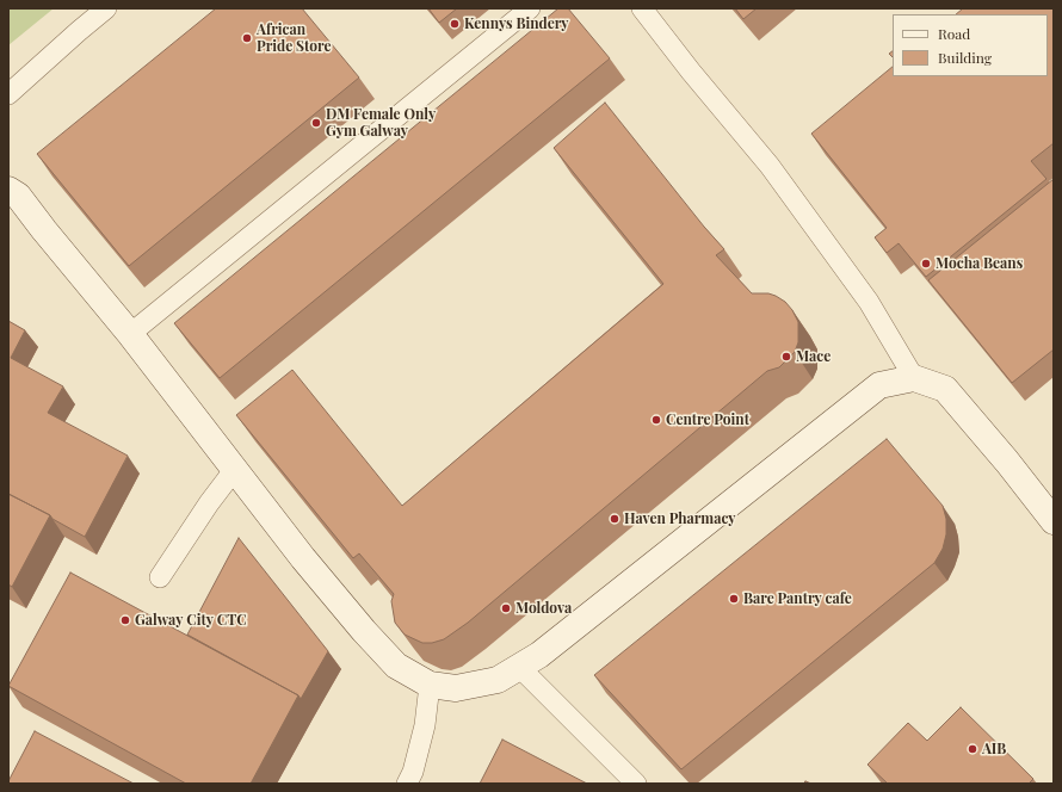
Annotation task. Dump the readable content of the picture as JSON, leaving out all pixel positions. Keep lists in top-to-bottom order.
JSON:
{
  "places": [
    "Kennys Bindery",
    "African Pride Store",
    "DM Female Only Gym Galway",
    "Mocha Beans",
    "Mace",
    "Centre Point",
    "Haven Pharmacy",
    "Bare Pantry cafe",
    "Moldova",
    "Galway City CTC",
    "AIB"
  ],
  "legend": ["Road", "Building"]
}
